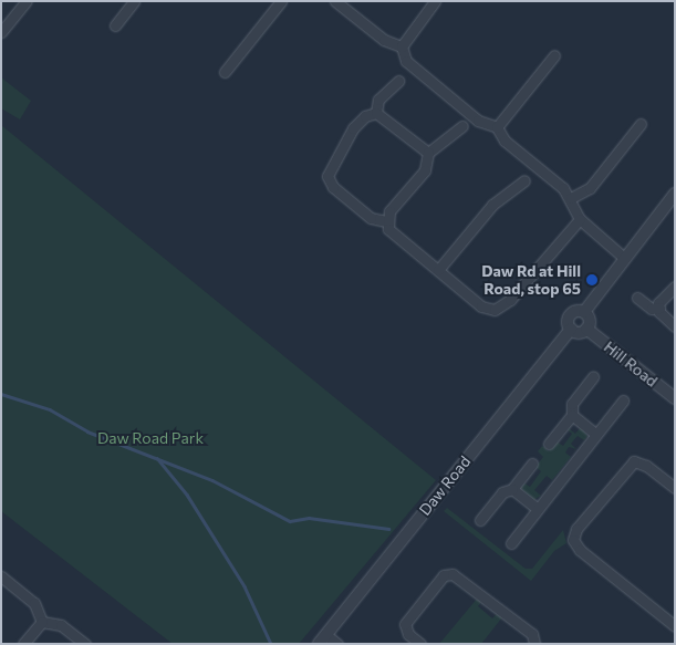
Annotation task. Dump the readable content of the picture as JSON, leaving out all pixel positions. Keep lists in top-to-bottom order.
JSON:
{
  "streets": {
    "street": ["Hill Road", "Daw Road"]
  },
  "parks": ["Daw Road Park"],
  "places": ["Daw Rd at Hill Road, stop 65"]
}
